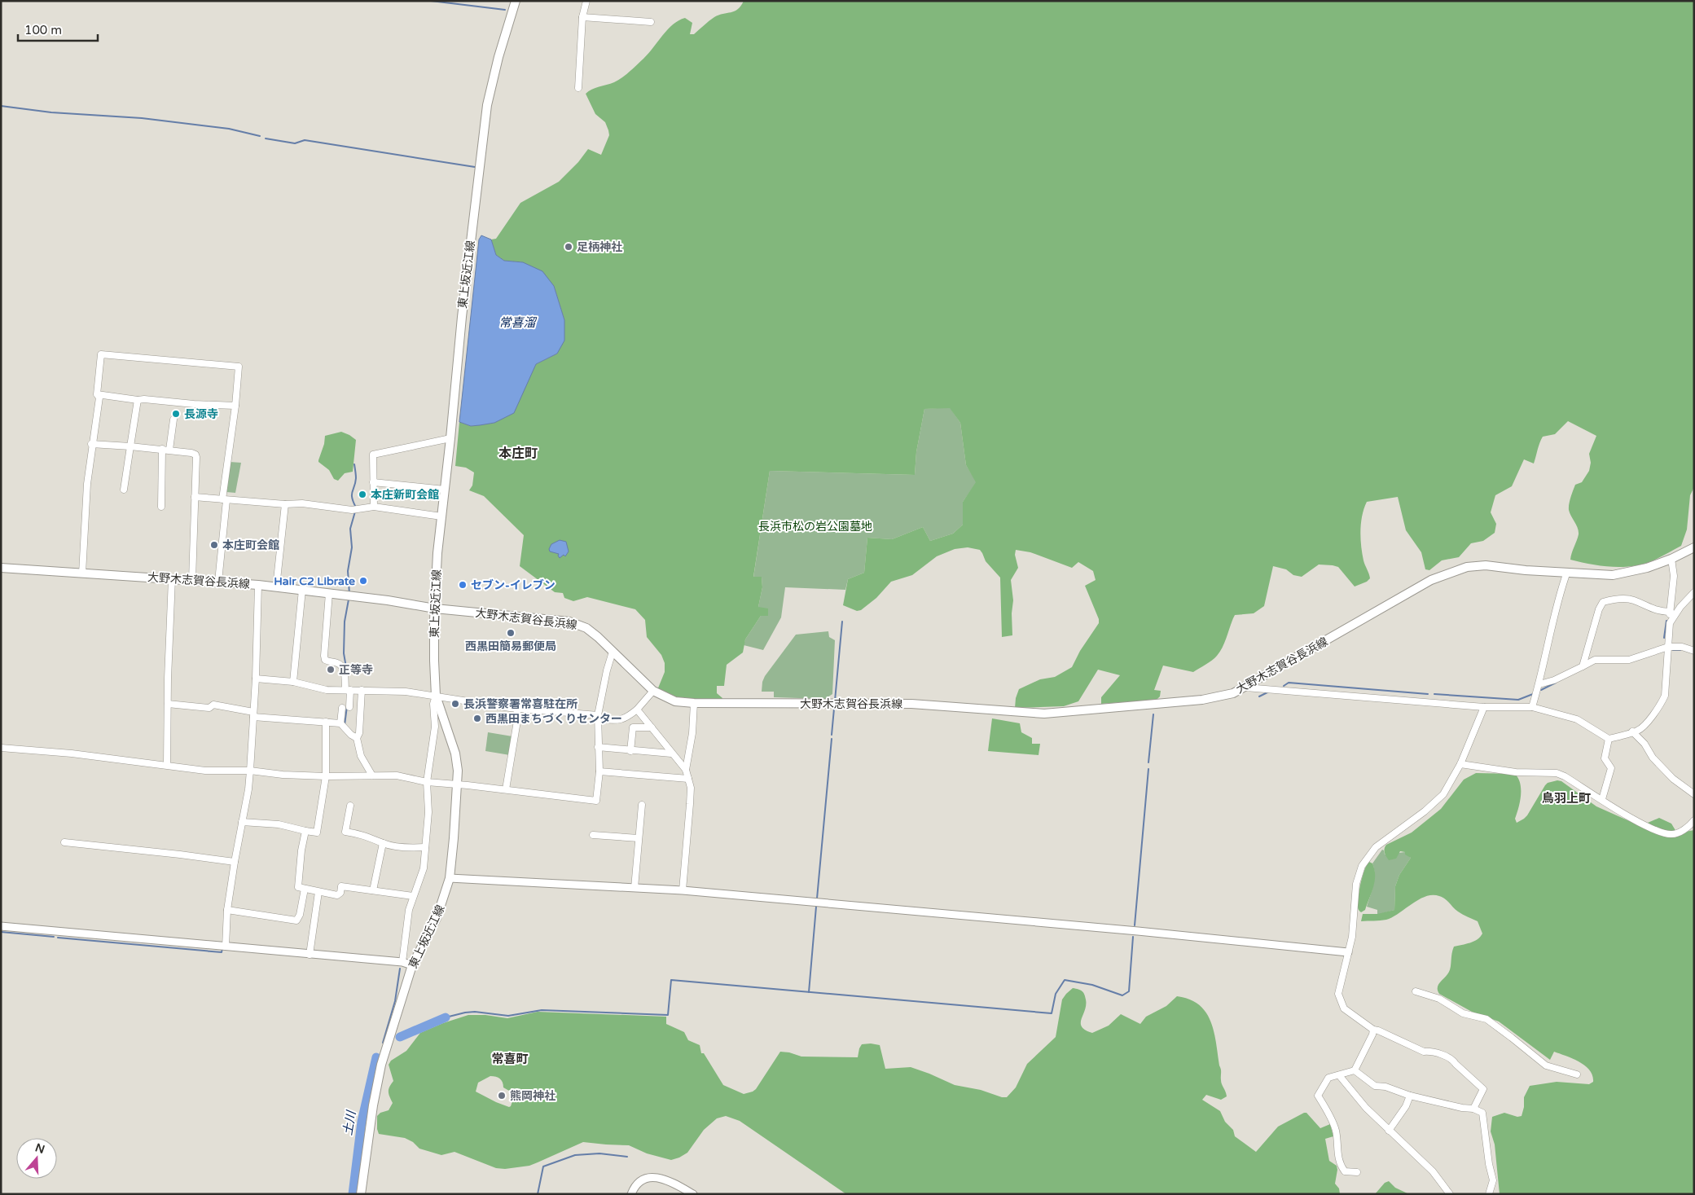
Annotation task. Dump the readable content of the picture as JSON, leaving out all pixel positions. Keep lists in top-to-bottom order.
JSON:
{
  "streets": {
    "main road": ["東上坂近江線", "大野木志賀谷長浜線"]
  },
  "crossings": [
    ["東上坂近江線", "大野木志賀谷長浜線"]
  ],
  "districts": ["本庄町", "鳥羽上町", "常喜町"],
  "water": ["常喜溜", "土川"],
  "parks": ["長浜市松の岩公園墓地"],
  "places": [
    "足柄神社",
    "長源寺",
    "本庄新町会館",
    "本庄町会館",
    "Hair C2 Librate",
    "セブン-イレブン",
    "西黒田簡易郵便局",
    "正等寺",
    "長浜警察署常喜駐在所",
    "西黒田まちづくりセンター",
    "熊岡神社"
  ],
  "scale_bar": "100 m",
  "north": "top"
}
